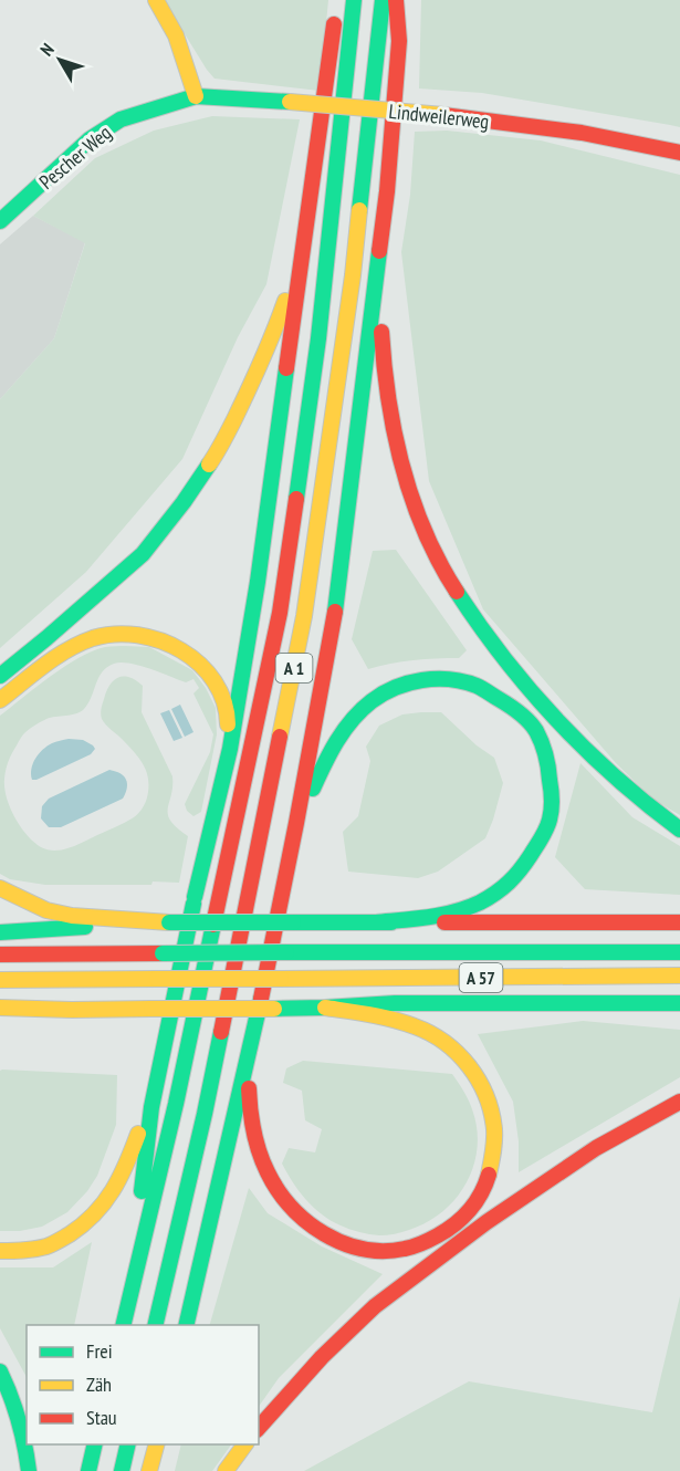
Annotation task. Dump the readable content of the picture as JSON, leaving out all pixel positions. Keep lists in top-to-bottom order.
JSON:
{
  "streets": {
    "main road": [
      "Lindweilerweg",
      "Pescher Weg",
      "A 1",
      "A 57"
    ]
  },
  "crossings": [
    ["Lindweilerweg", "Pescher Weg"]
  ],
  "legend": ["Frei", "Zäh", "Stau"],
  "north": "top left"
}
